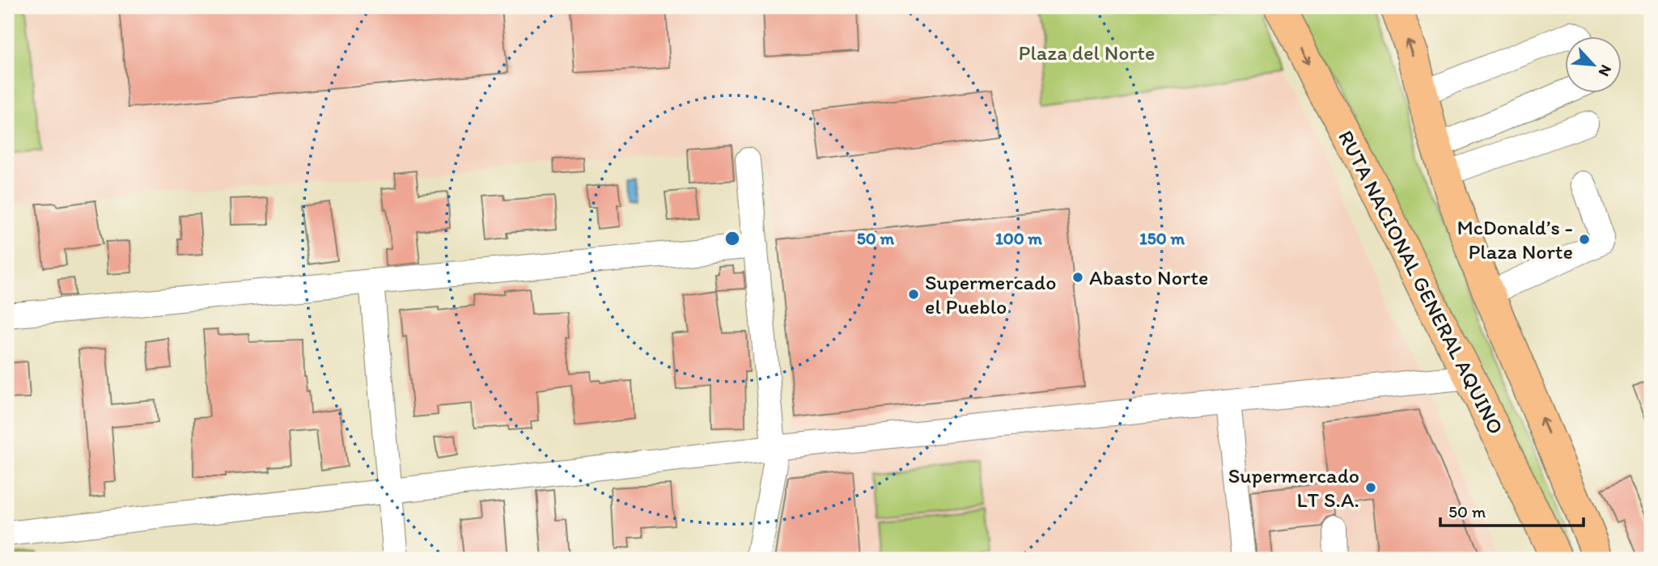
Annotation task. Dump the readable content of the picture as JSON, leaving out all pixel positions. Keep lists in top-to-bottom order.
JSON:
{
  "streets": {
    "highway": ["RUTA NACIONAL GENERAL AQUINO"]
  },
  "parks": ["Plaza del Norte"],
  "places": [
    "McDonald’s - Plaza Norte",
    "Abasto Norte",
    "Supermercado el Pueblo",
    "Supermercado LT S.A."
  ],
  "scale_bar": "50 m",
  "north": "bottom right",
  "rings": ["50 m", "100 m", "150 m"]
}
